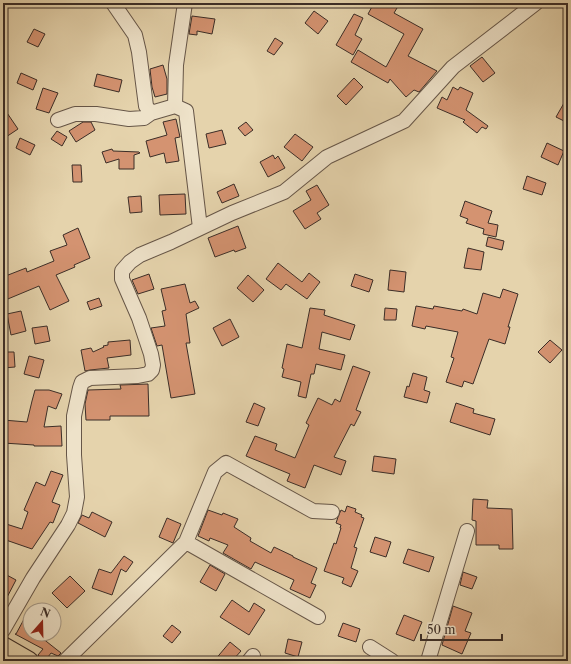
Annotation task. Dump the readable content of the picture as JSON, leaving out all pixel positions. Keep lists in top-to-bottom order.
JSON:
{
  "scale_bar": "50 m",
  "north": "top"
}
